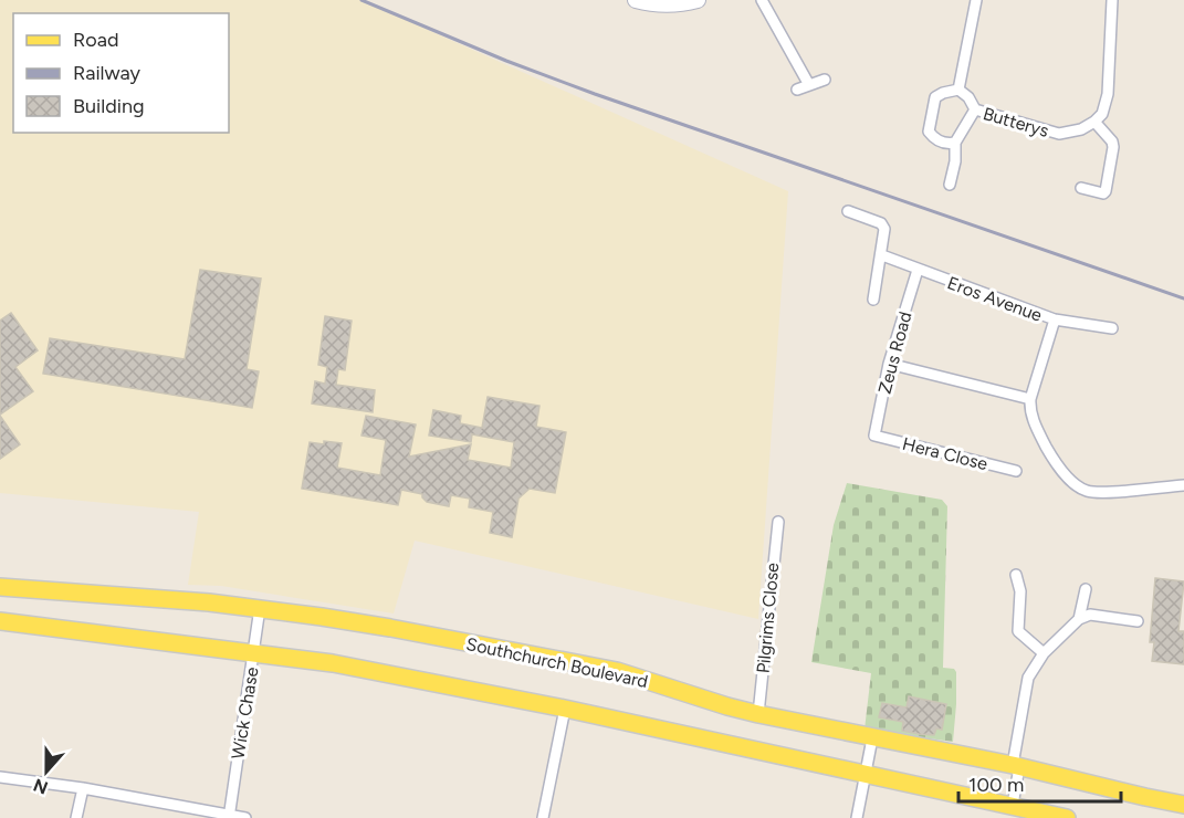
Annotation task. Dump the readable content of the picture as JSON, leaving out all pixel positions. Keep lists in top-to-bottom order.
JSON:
{
  "streets": {
    "main road": ["Southchurch Boulevard"],
    "street": [
      "Butterys",
      "Eros Avenue",
      "Zeus Road",
      "Hera Close",
      "Pilgrims Close",
      "Wick Chase"
    ]
  },
  "crossings": [
    ["Eros Avenue", "Zeus Road"],
    ["Zeus Road", "Hera Close"],
    ["Pilgrims Close", "Southchurch Boulevard"],
    ["Southchurch Boulevard", "Wick Chase"]
  ],
  "legend": ["Road", "Railway", "Building"],
  "scale_bar": "100 m",
  "north": "bottom"
}
